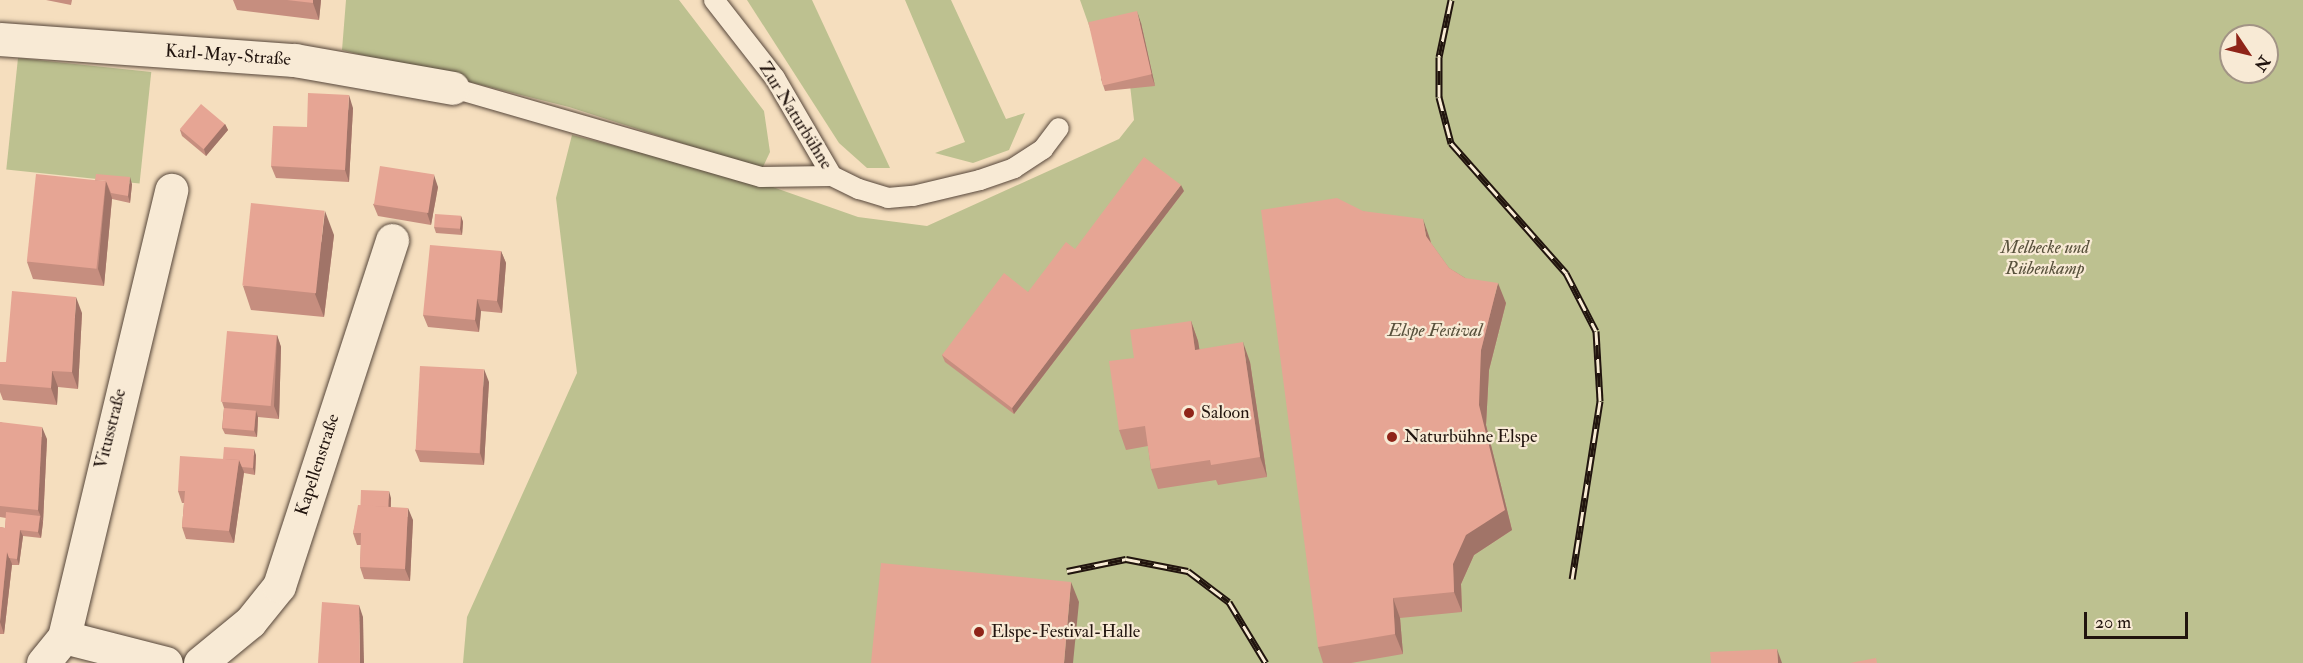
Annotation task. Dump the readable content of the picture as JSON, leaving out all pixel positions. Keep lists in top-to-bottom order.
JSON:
{
  "streets": {
    "street": ["Karl-May-Straße", "Vitusstraße", "Kapellenstraße"],
    "lane": ["Zur Naturbühne"]
  },
  "parks": ["Melbecke und Rübenkamp", "Elspe Festival"],
  "places": ["Saloon", "Naturbühne Elspe", "Elspe-Festival-Halle"],
  "scale_bar": "20 m",
  "north": "bottom right"
}
